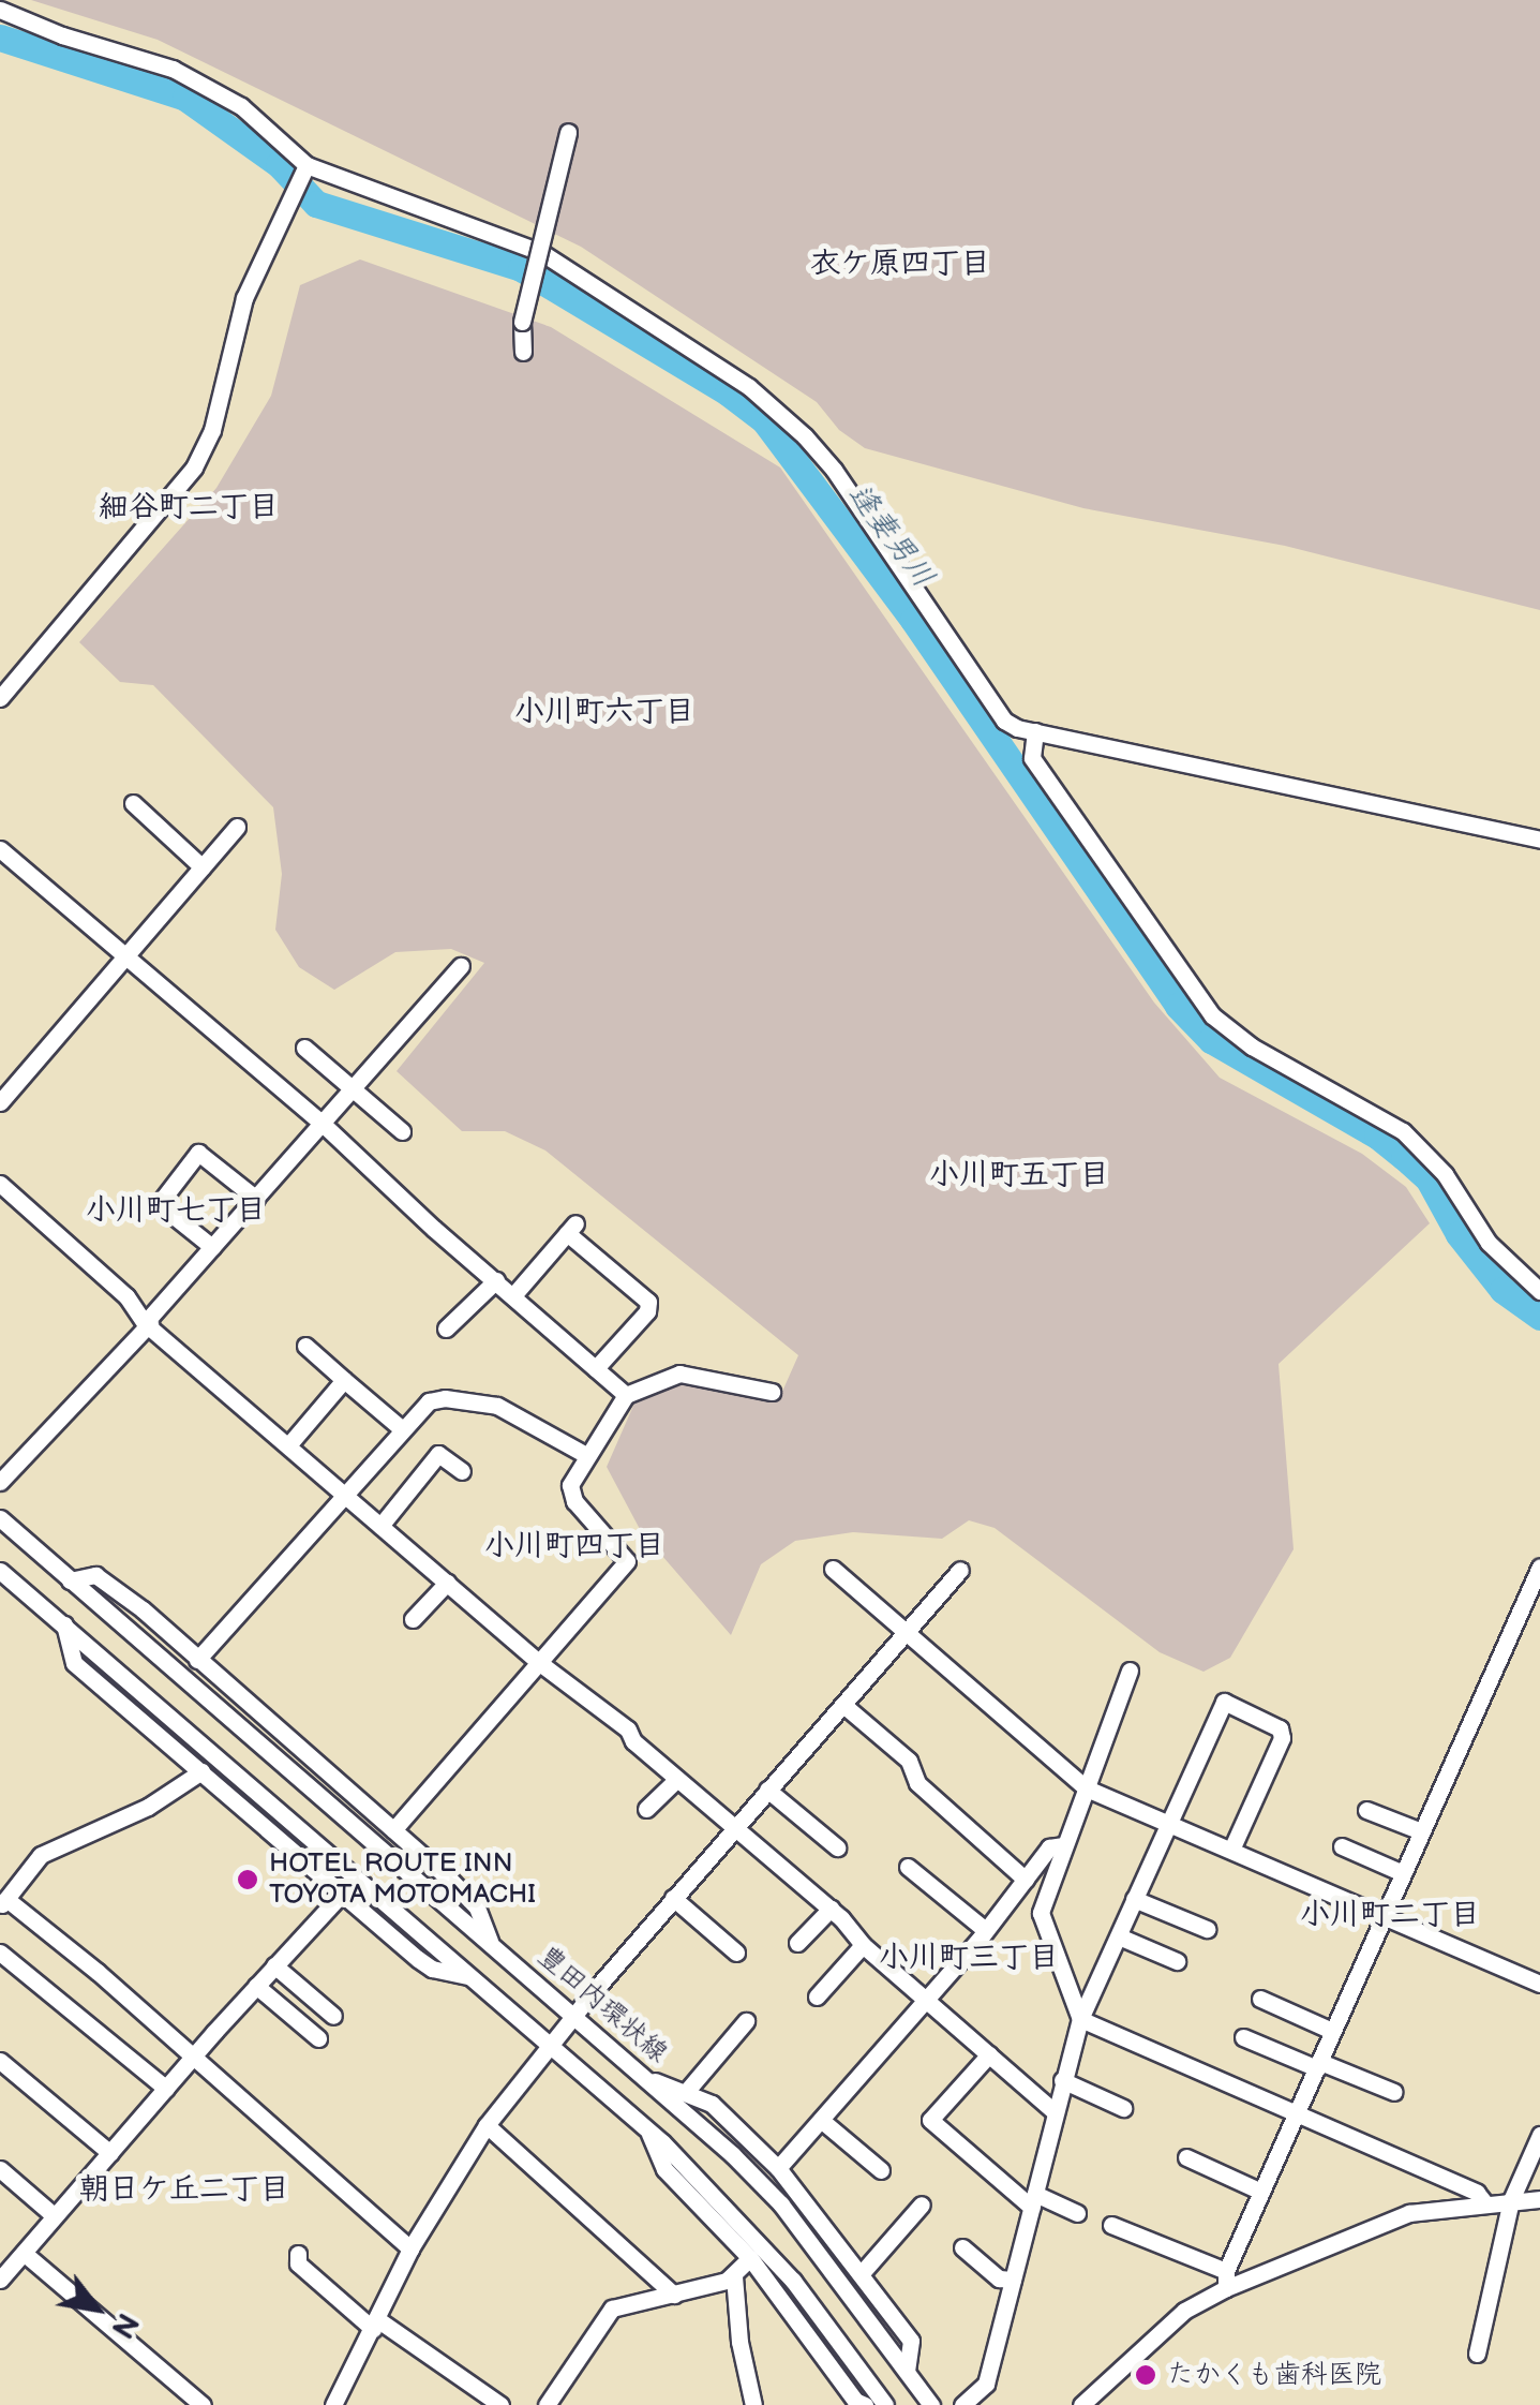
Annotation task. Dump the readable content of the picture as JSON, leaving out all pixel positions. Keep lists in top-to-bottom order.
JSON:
{
  "streets": {
    "street": ["豊田内環状線"]
  },
  "districts": [
    "衣ケ原四丁目",
    "細谷町二丁目",
    "小川町六丁目",
    "小川町五丁目",
    "小川町七丁目",
    "小川町四丁目",
    "小川町二丁目",
    "小川町三丁目",
    "朝日ケ丘二丁目"
  ],
  "water": ["逢妻男川"],
  "places": ["HOTEL ROUTE INN TOYOTA MOTOMACHI", "たかくも歯科医院"],
  "north": "bottom right"
}
